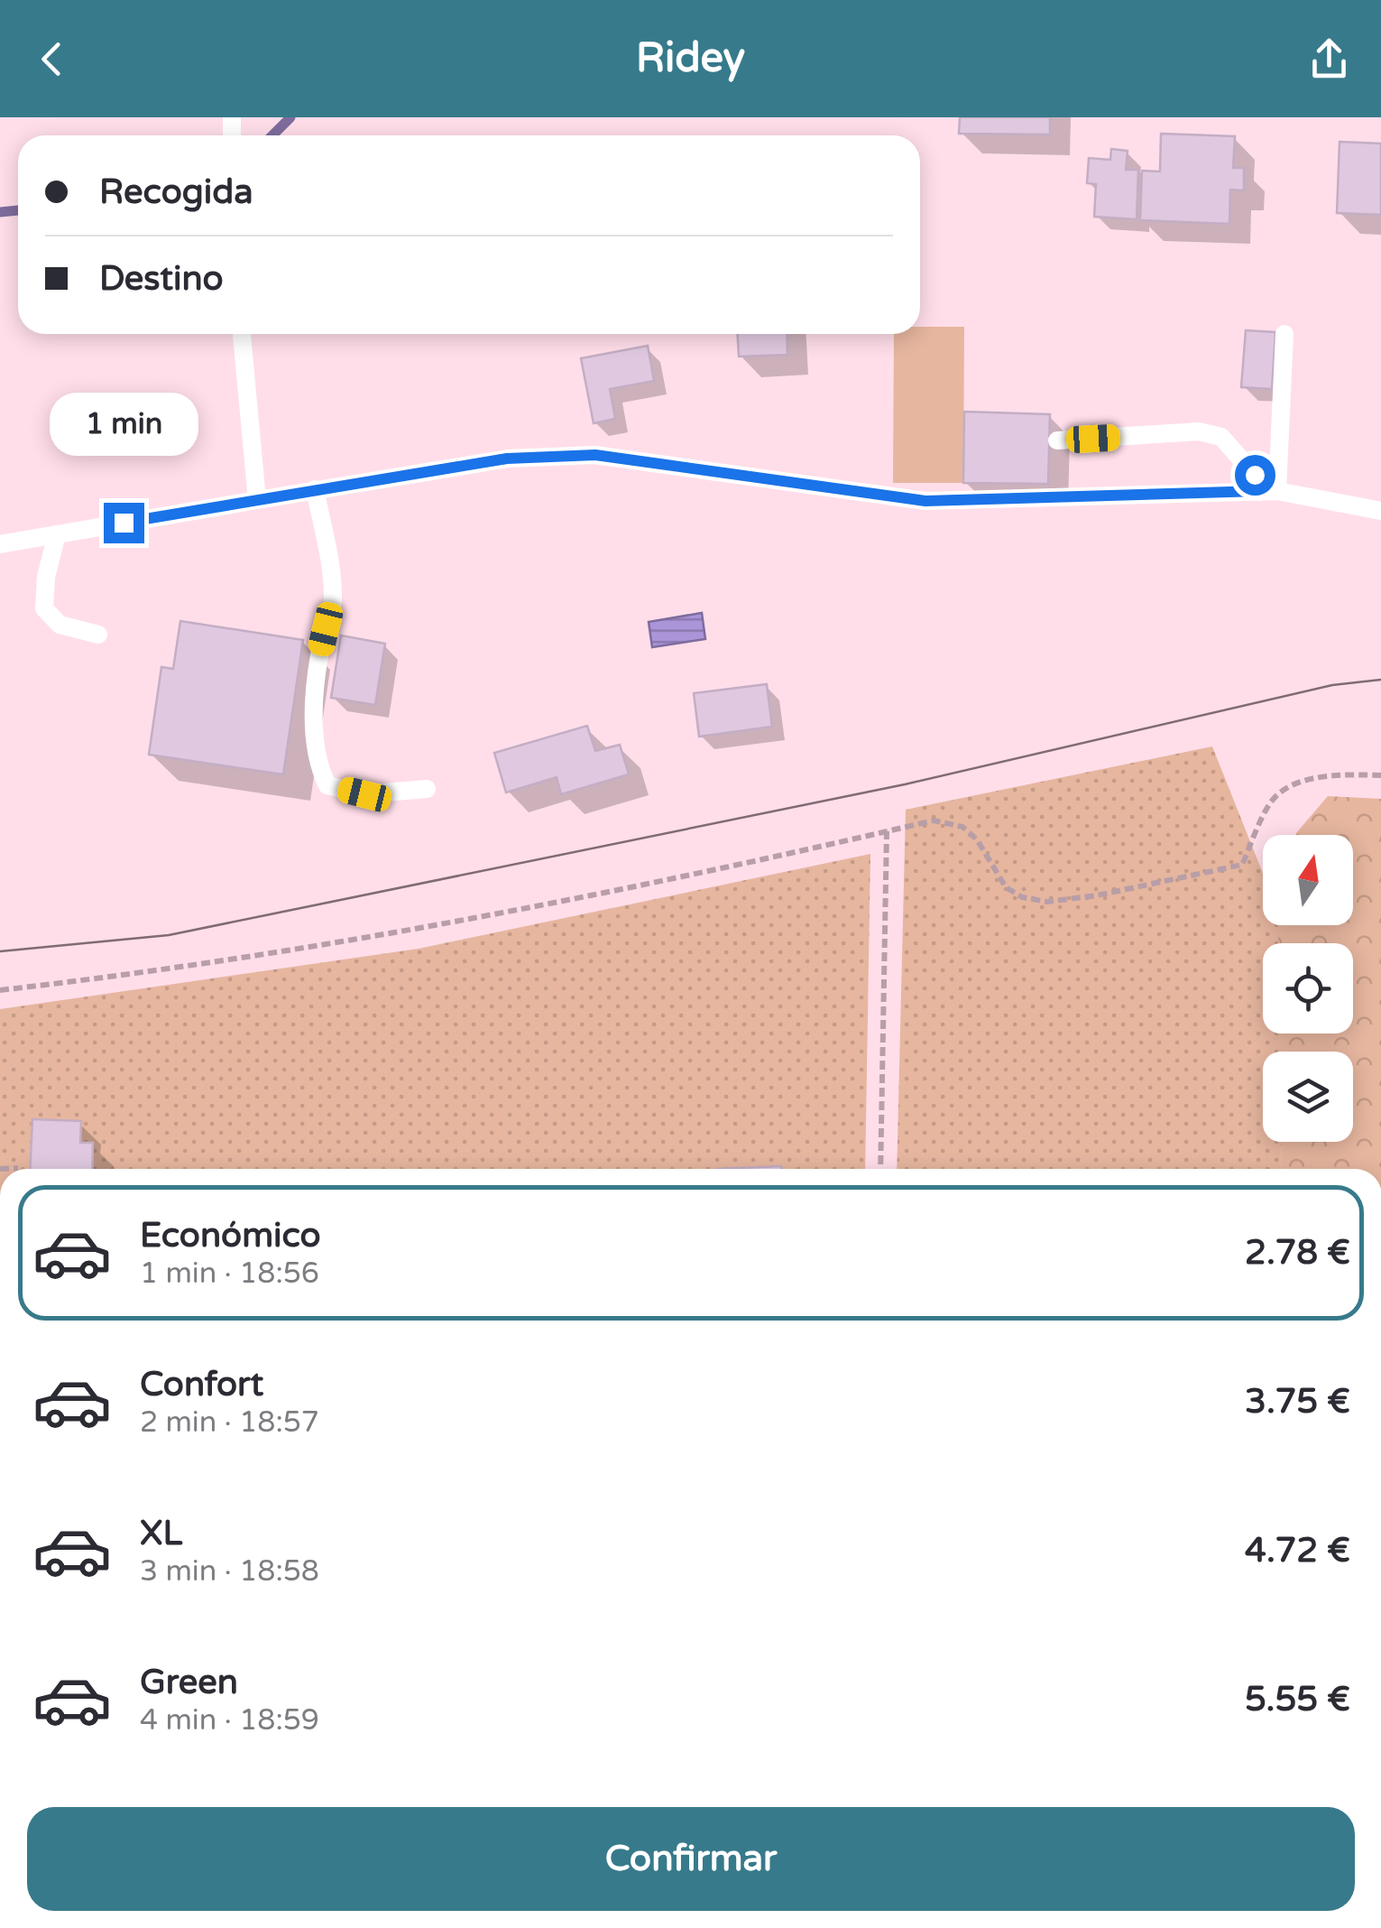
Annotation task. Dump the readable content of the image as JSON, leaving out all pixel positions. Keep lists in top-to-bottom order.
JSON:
{
  "north": "top",
  "page": {
    "header": "Ridey",
    "banner": ["Recogida", "Destino"],
    "bubble": "1 min",
    "list": [
      {
        "name": "Económico",
        "note": "1 min · 18:56",
        "value": "2.78 €"
      },
      {
        "name": "Confort",
        "note": "2 min · 18:57",
        "value": "3.75 €"
      },
      {
        "name": "XL",
        "note": "3 min · 18:58",
        "value": "4.72 €"
      },
      {
        "name": "Green",
        "note": "4 min · 18:59",
        "value": "5.55 €"
      }
    ],
    "buttons": "Confirmar"
  }
}
